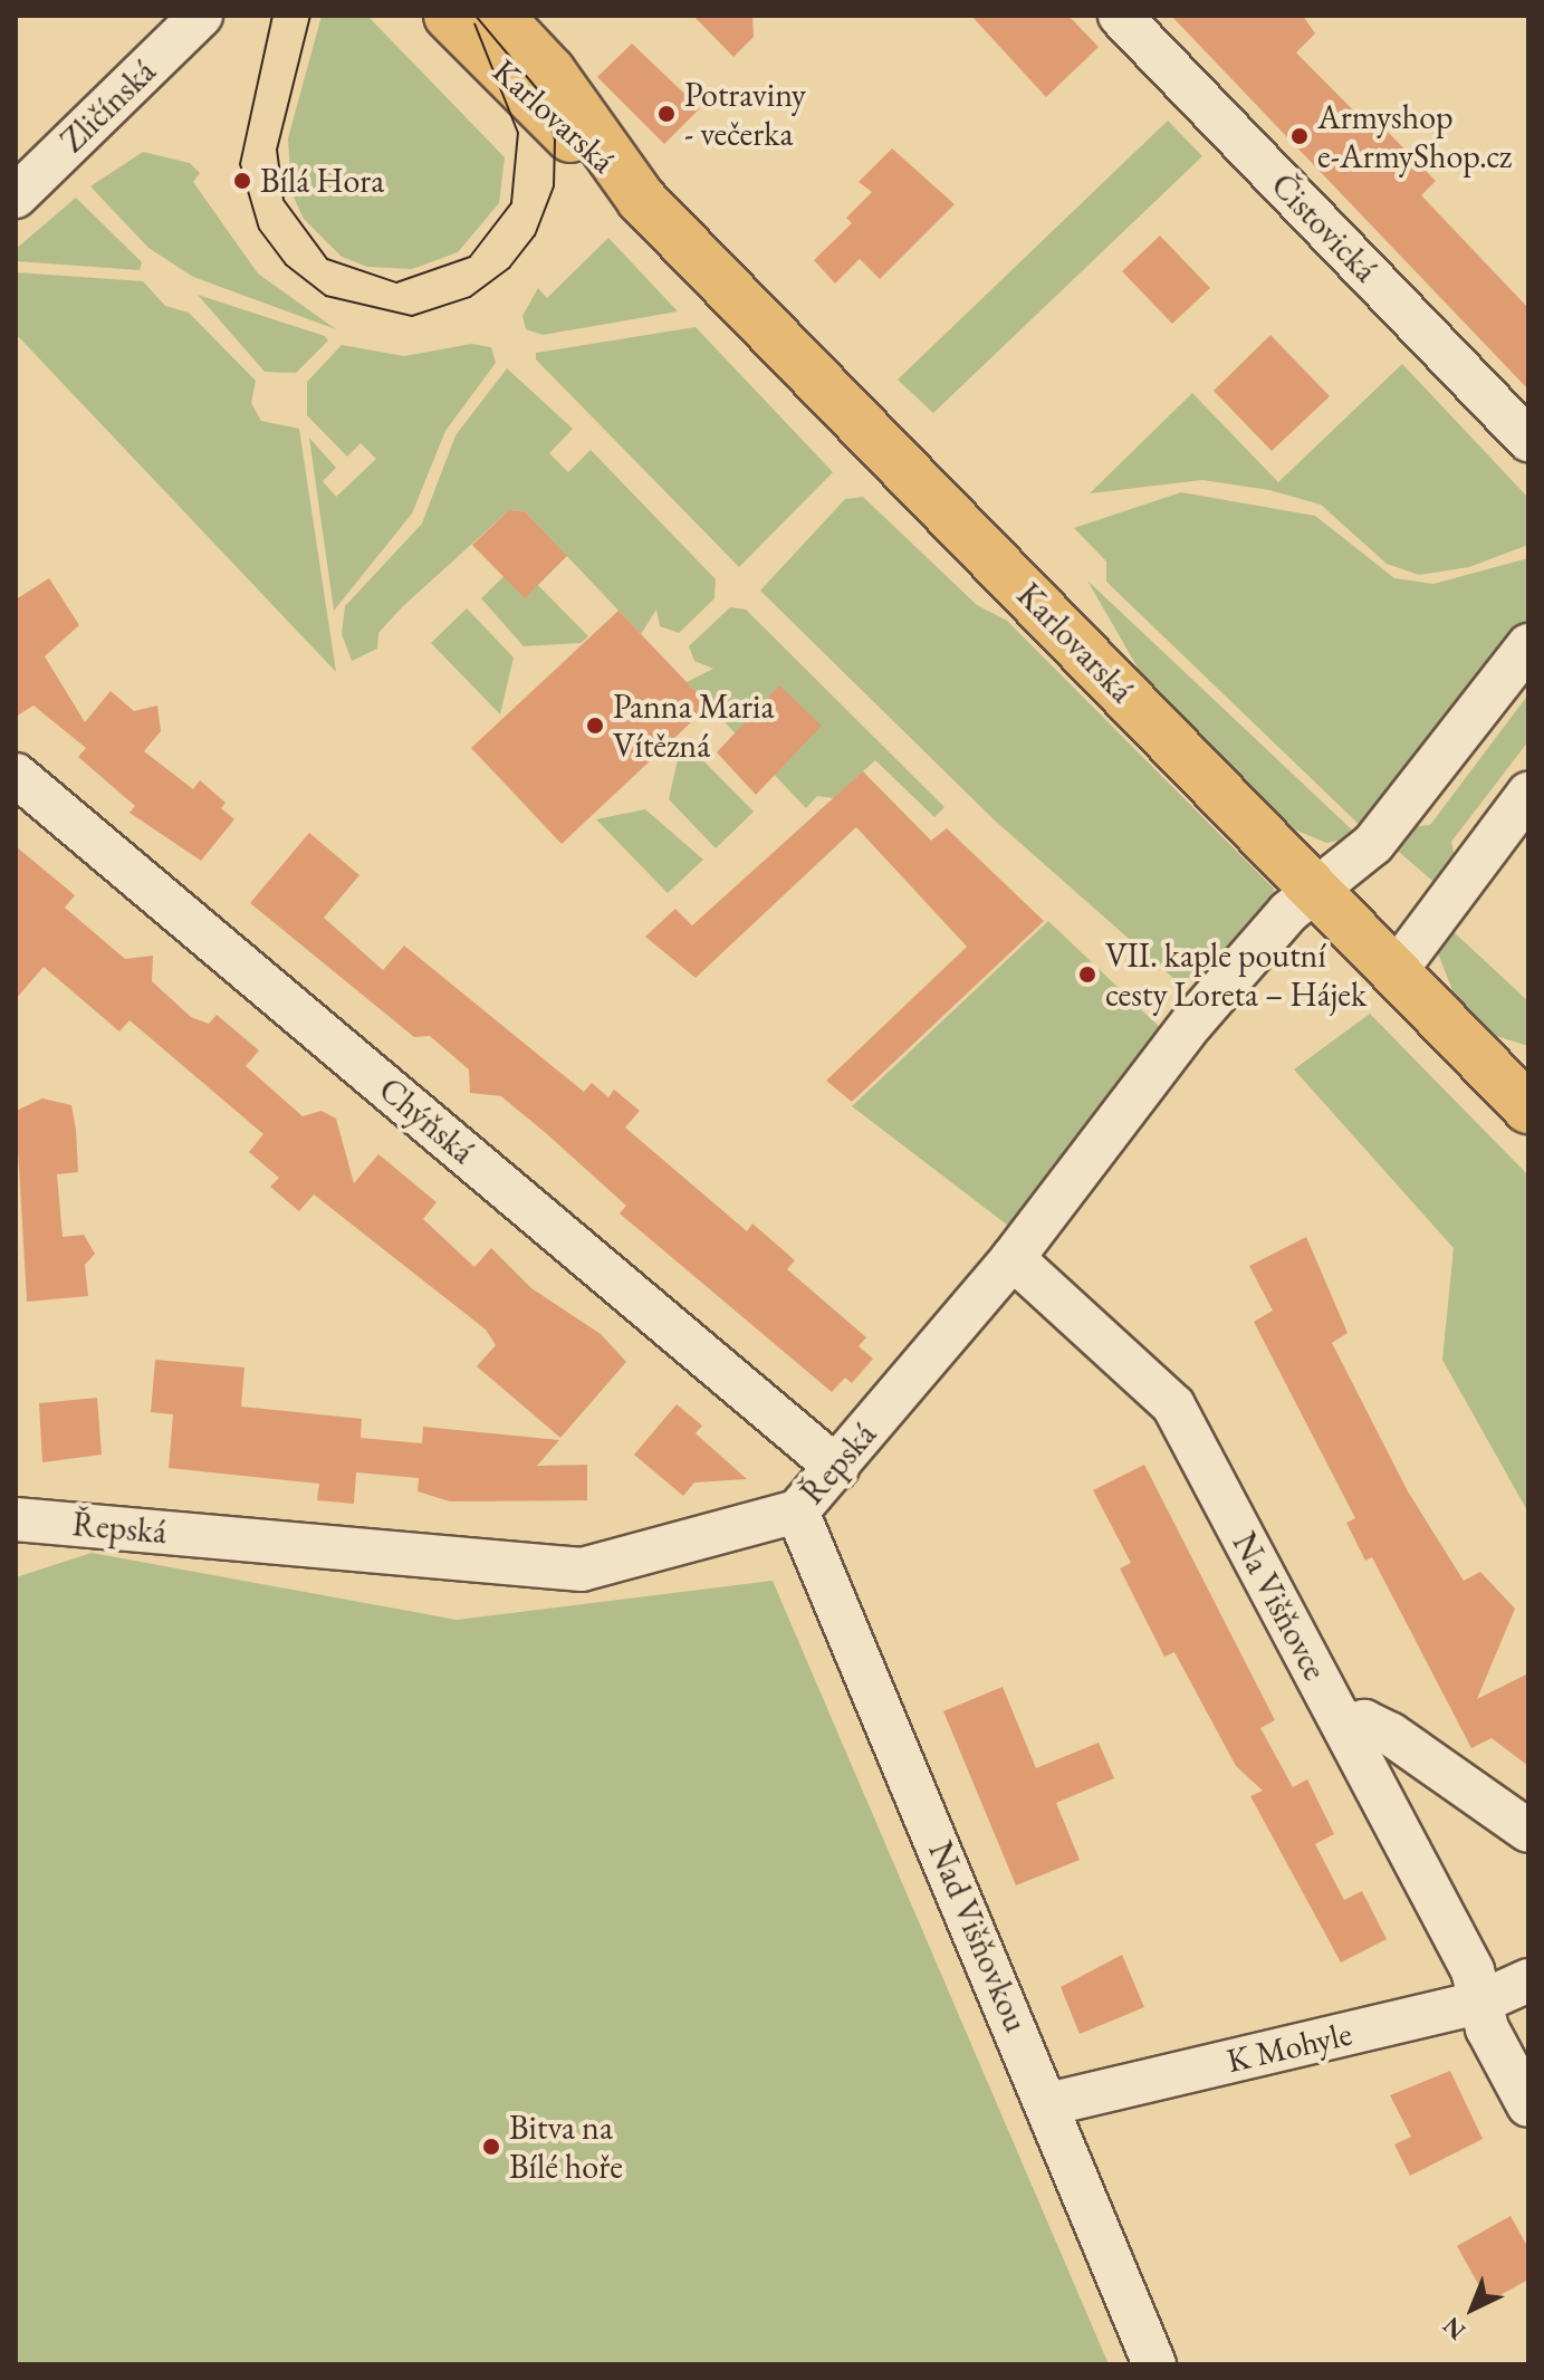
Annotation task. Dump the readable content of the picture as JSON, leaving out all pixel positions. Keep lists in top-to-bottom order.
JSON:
{
  "streets": {
    "main road": ["Karlovarská"],
    "street": [
      "Zličínská",
      "Čistovická",
      "Chýňská",
      "Řepská",
      "Na Višňovce",
      "Nad Višňovkou",
      "K Mohyle"
    ]
  },
  "crossings": [
    ["Karlovarská", "Řepská"],
    ["Chýňská", "Řepská"],
    ["Řepská", "Na Višňovce"],
    ["Řepská", "Nad Višňovkou"],
    ["Na Višňovce", "K Mohyle"],
    ["Nad Višňovkou", "K Mohyle"]
  ],
  "places": [
    "Potraviny - večerka",
    "Armyshop e-ArmyShop.cz",
    "Bílá Hora",
    "Panna Maria Vítězná",
    "Ⅶ. kaple poutní cesty Loreta – Hájek",
    "Bitva na Bílé hoře"
  ],
  "north": "bottom left"
}
